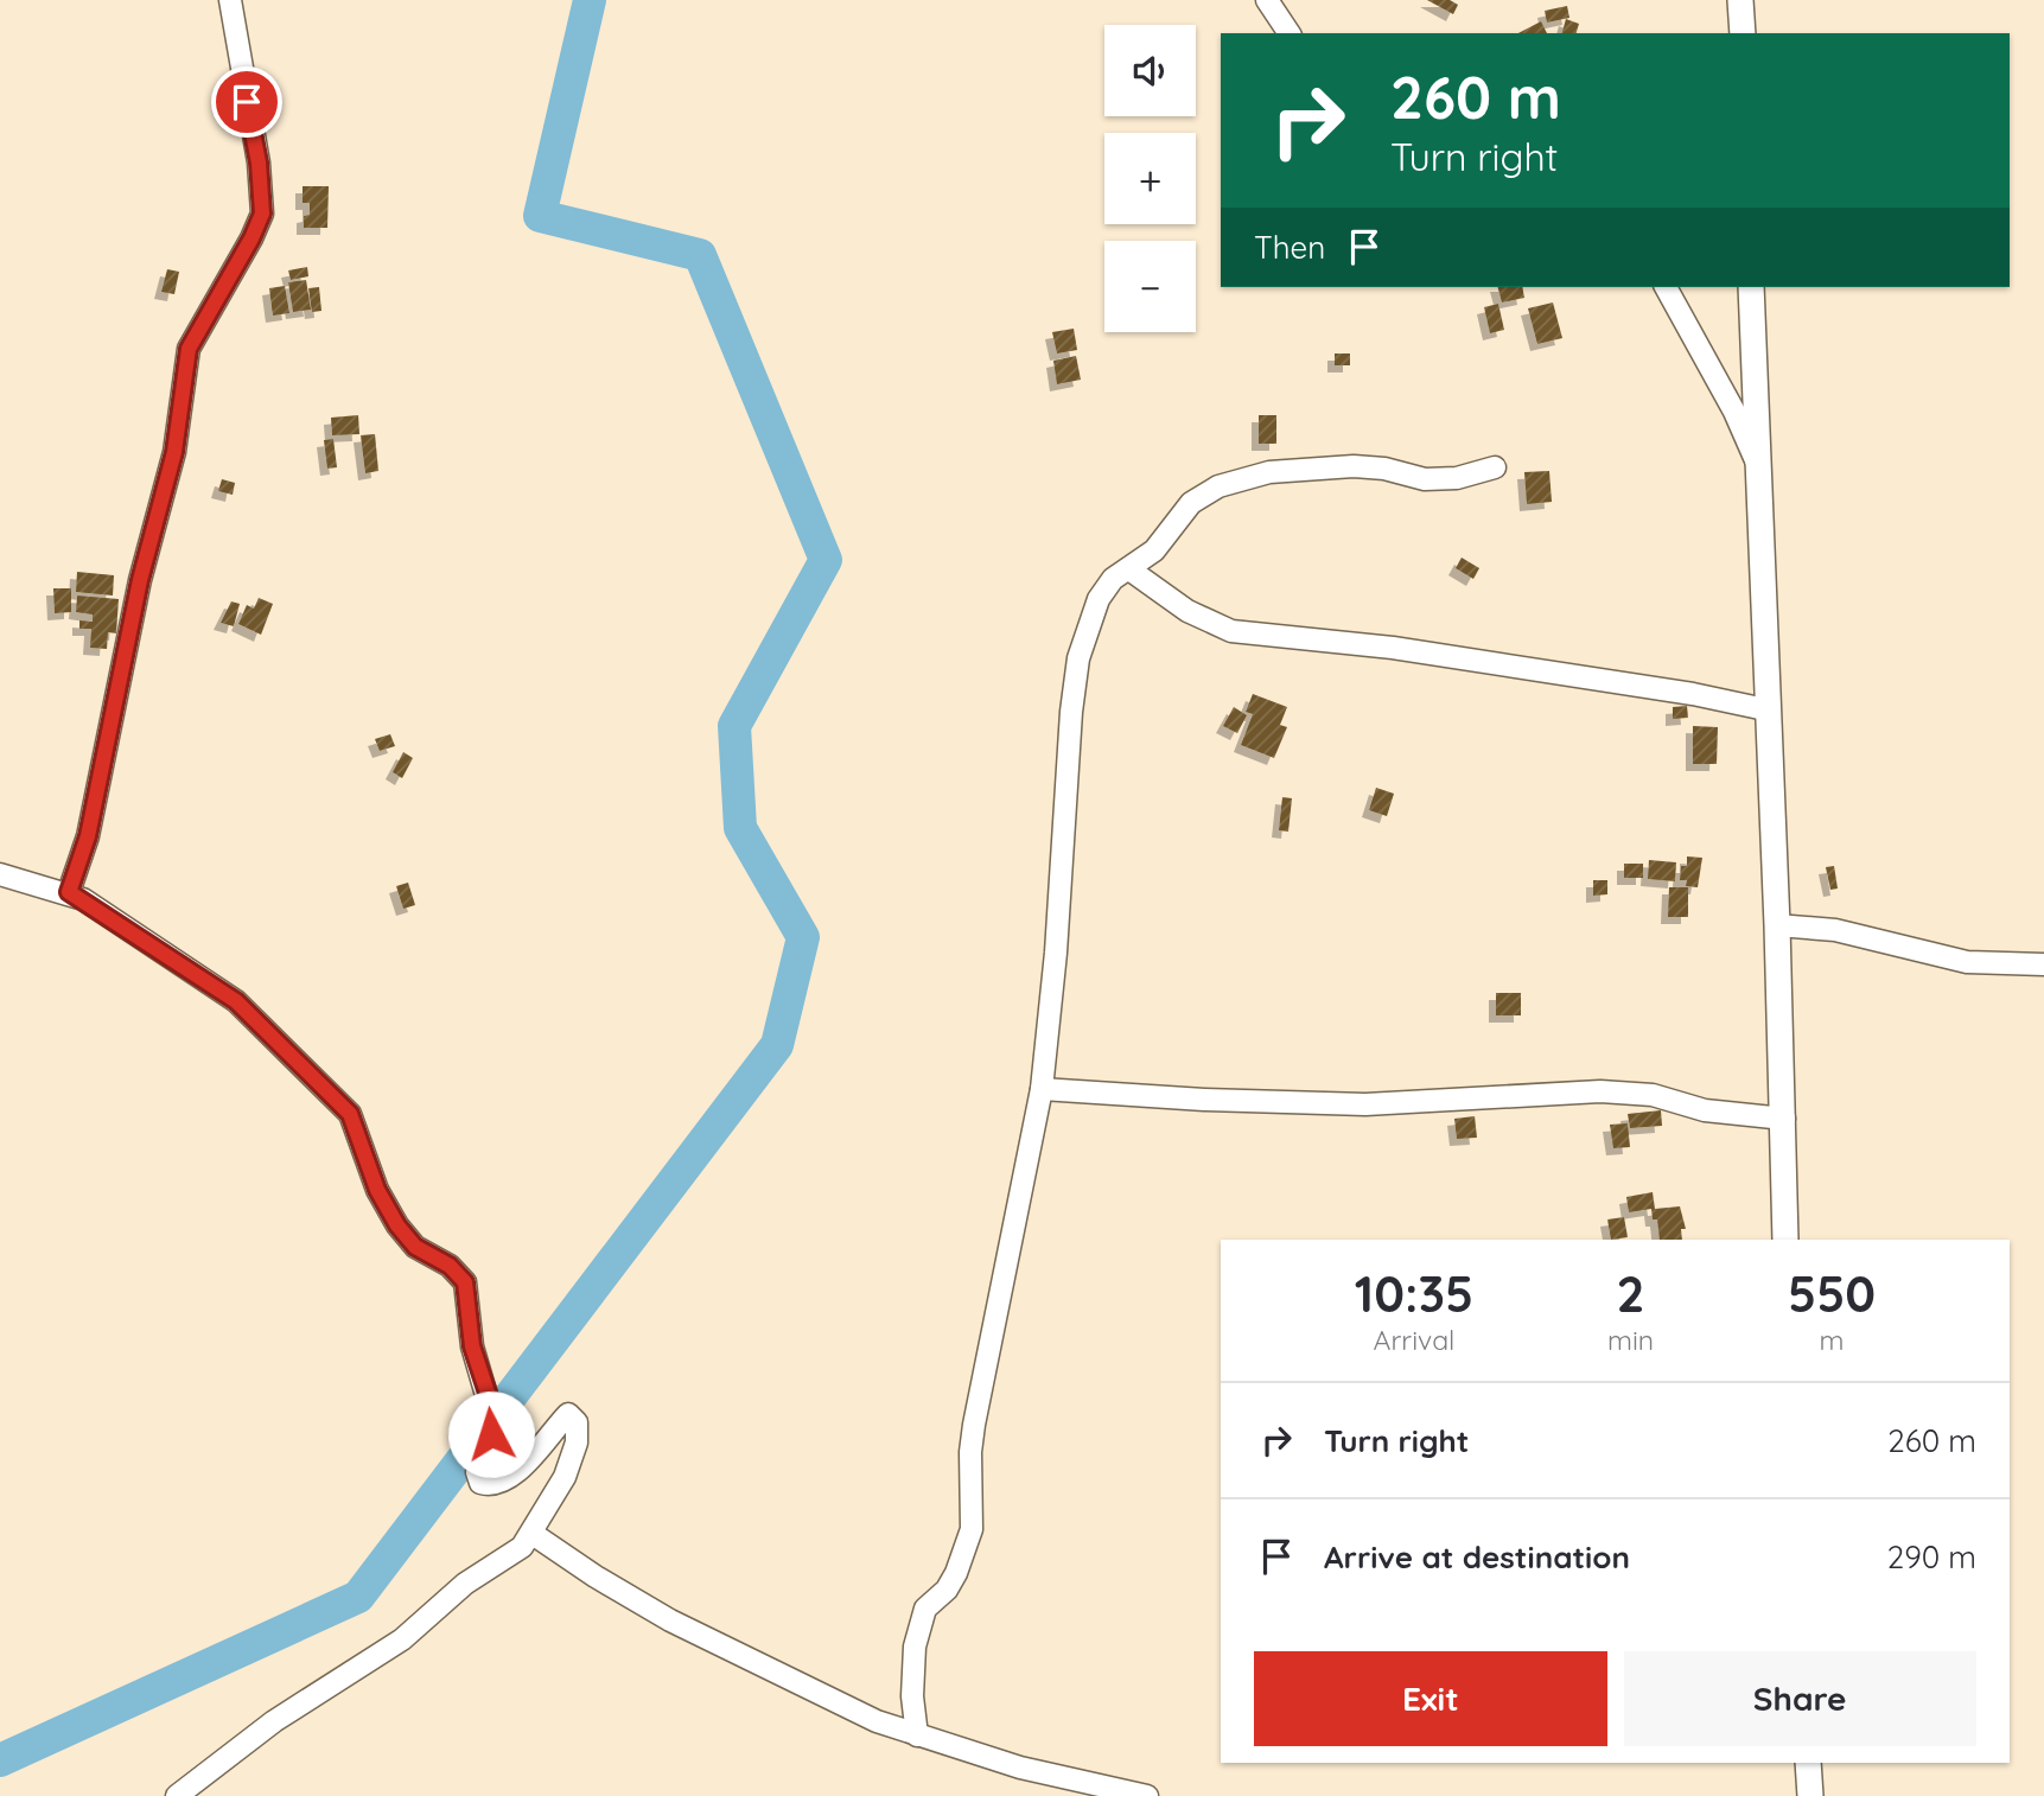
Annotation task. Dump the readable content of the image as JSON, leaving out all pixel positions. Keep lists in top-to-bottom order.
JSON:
{
  "page": {
    "map_buttons": ["+", "−"],
    "turn": ["260 m", "Turn right"],
    "then": "Then",
    "eta": [
      "10:35",
      "Arrival",
      "2",
      "min",
      "550",
      "m"
    ],
    "list": [
      {
        "name": "Turn right",
        "value": "260 m"
      },
      {
        "name": "Arrive at destination",
        "value": "290 m"
      }
    ],
    "buttons": ["Exit", "Share"]
  }
}
